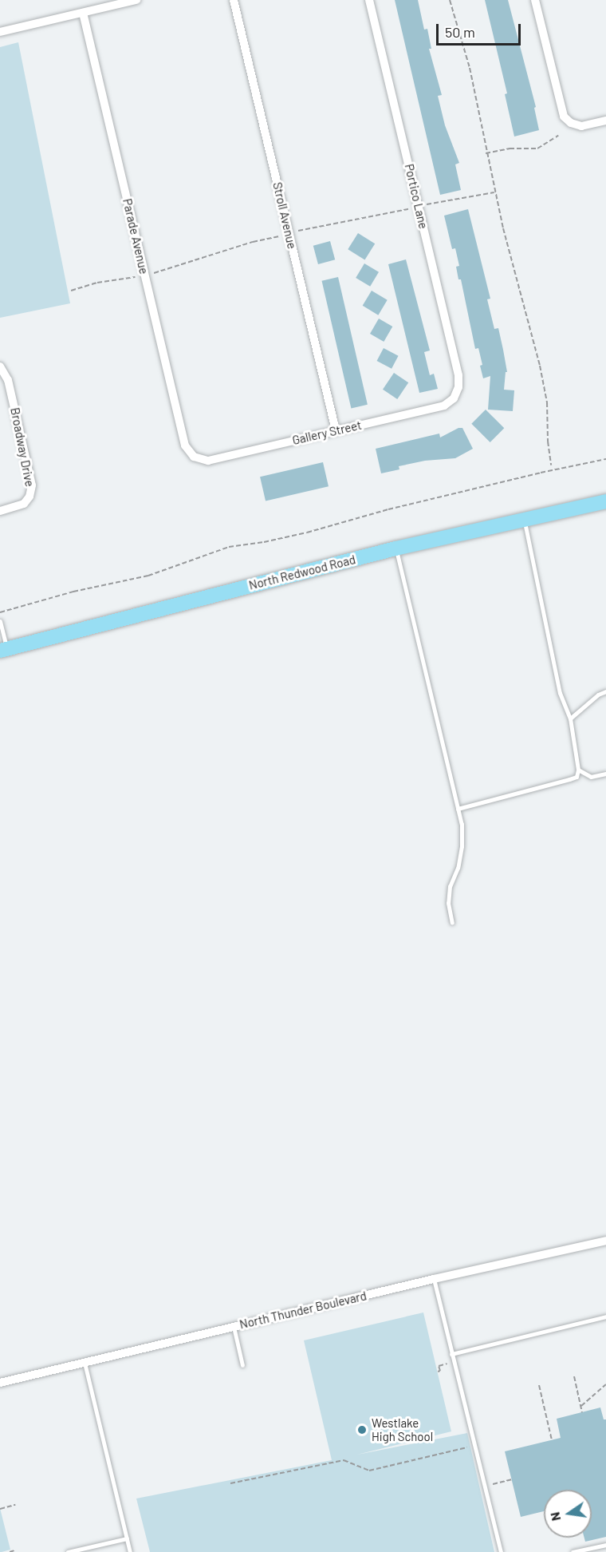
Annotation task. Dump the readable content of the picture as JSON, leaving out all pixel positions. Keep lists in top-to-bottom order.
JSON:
{
  "streets": {
    "main road": ["North Redwood Road"],
    "street": [
      "Portico Lane",
      "Stroll Avenue",
      "Parade Avenue",
      "Gallery Street",
      "Broadway Drive",
      "North Thunder Boulevard"
    ]
  },
  "crossings": [
    ["Portico Lane", "Gallery Street"],
    ["Stroll Avenue", "Gallery Street"],
    ["Parade Avenue", "Gallery Street"]
  ],
  "places": ["Westlake High School"],
  "scale_bar": "50 m",
  "north": "left"
}
